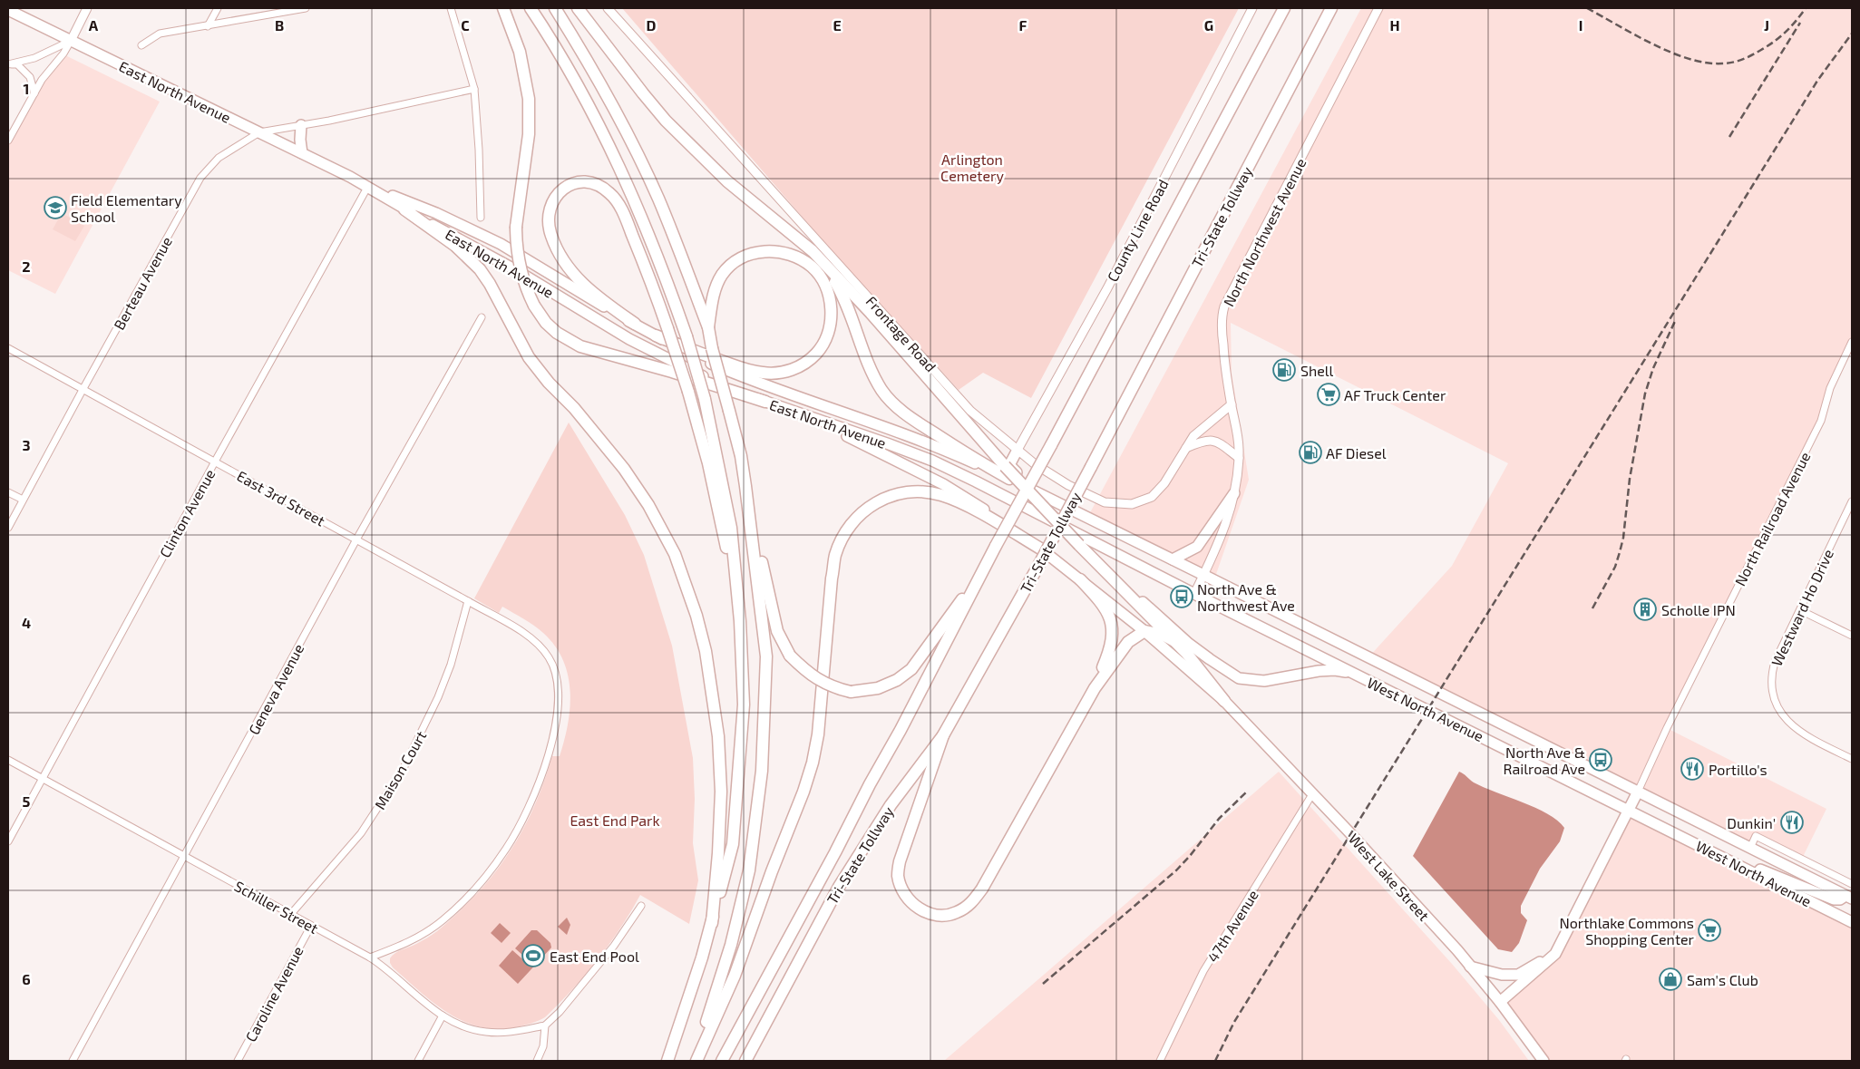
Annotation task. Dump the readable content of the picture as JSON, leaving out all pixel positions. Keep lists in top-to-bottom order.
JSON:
{
  "streets": {
    "highway": ["Tri-State Tollway"],
    "main road": ["East North Avenue", "West North Avenue", "West Lake Street"],
    "street": [
      "County Line Road",
      "North Northwest Avenue",
      "Berteau Avenue",
      "Frontage Road",
      "East 3rd Street",
      "Clinton Avenue",
      "North Railroad Avenue",
      "Westward Ho Drive",
      "Geneva Avenue",
      "Maison Court",
      "Schiller Street",
      "47th Avenue",
      "Caroline Avenue"
    ]
  },
  "crossings": [
    ["East North Avenue", "Berteau Avenue"],
    ["East North Avenue", "Clinton Avenue"],
    ["East North Avenue", "West North Avenue"],
    ["East North Avenue", "West Lake Street"],
    ["County Line Road", "Frontage Road"],
    ["North Northwest Avenue", "Frontage Road"],
    ["North Northwest Avenue", "West North Avenue"],
    ["Berteau Avenue", "East 3rd Street"],
    ["East 3rd Street", "Clinton Avenue"],
    ["East 3rd Street", "Geneva Avenue"],
    ["East 3rd Street", "Maison Court"],
    ["East 3rd Street", "Schiller Street"],
    ["Clinton Avenue", "Schiller Street"],
    ["North Railroad Avenue", "West North Avenue"],
    ["Geneva Avenue", "Schiller Street"],
    ["Maison Court", "Schiller Street"],
    ["West Lake Street", "47th Avenue"],
    ["Schiller Street", "Caroline Avenue"]
  ],
  "parks": ["Arlington Cemetery", "East End Park"],
  "places": {
    "school or university": ["Field Elementary School"],
    "fuel station": ["Shell", "AF Diesel"],
    "supermarket": ["AF Truck Center", "Northlake Commons Shopping Center"],
    "bus stop": ["North Ave & Northwest Ave", "North Ave & Railroad Ave"],
    "building": ["Scholle IPN"],
    "restaurant": ["Portillo's", "Dunkin'"],
    "sports": ["East End Pool"],
    "shop": ["Sam's Club"]
  },
  "grid": {
    "columns": [
      "A",
      "B",
      "C",
      "D",
      "E",
      "F",
      "G",
      "H",
      "I",
      "J"
    ],
    "rows": [
      "1",
      "2",
      "3",
      "4",
      "5",
      "6"
    ]
  }
}
